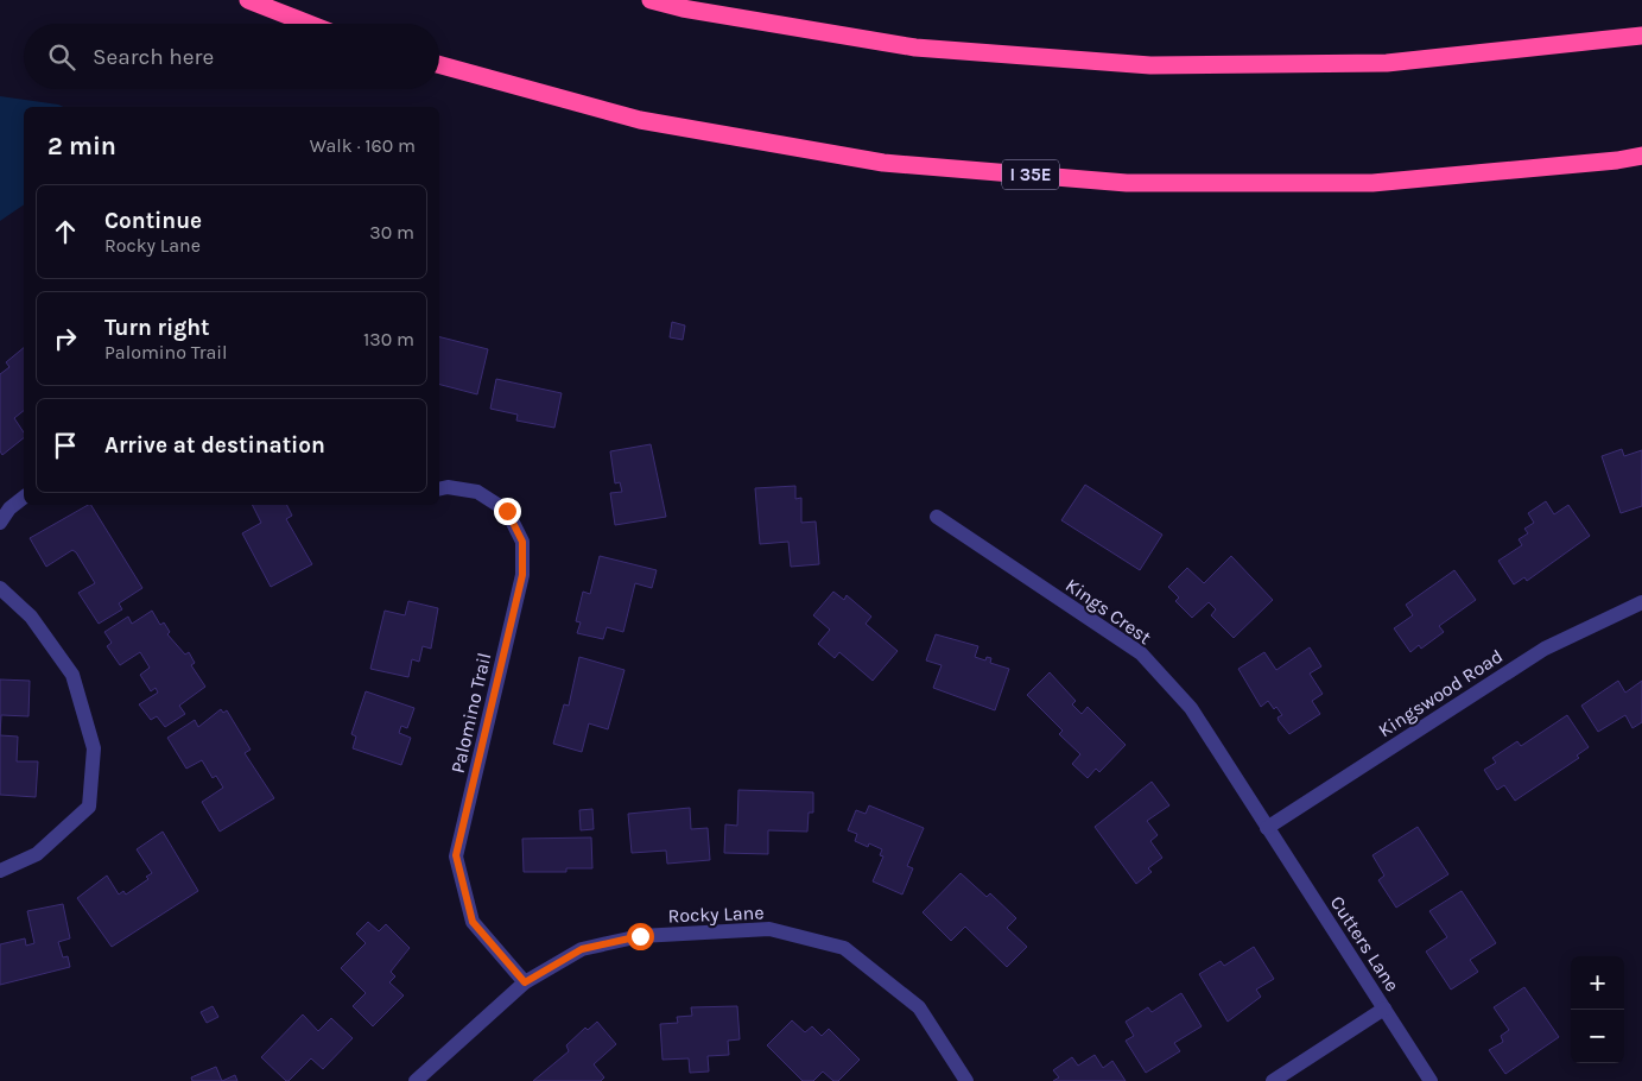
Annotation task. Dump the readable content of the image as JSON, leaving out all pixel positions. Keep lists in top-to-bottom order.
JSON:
{
  "streets": {
    "highway": ["I 35E"],
    "street": [
      "Kings Crest",
      "Kingswood Road",
      "Palomino Trail",
      "Rocky Lane",
      "Cutters Lane"
    ]
  },
  "crossings": [
    ["Kings Crest", "Kingswood Road"],
    ["Kings Crest", "Cutters Lane"],
    ["Kingswood Road", "Cutters Lane"],
    ["Palomino Trail", "Rocky Lane"]
  ],
  "page": {
    "search": "Search here",
    "heading": ["2 min", "Walk · 160 m"],
    "list": [
      ["Continue", "Rocky Lane", "30 m"],
      ["Turn right", "Palomino Trail", "130 m"],
      "Arrive at destination"
    ],
    "map_buttons": ["+", "−"]
  }
}
